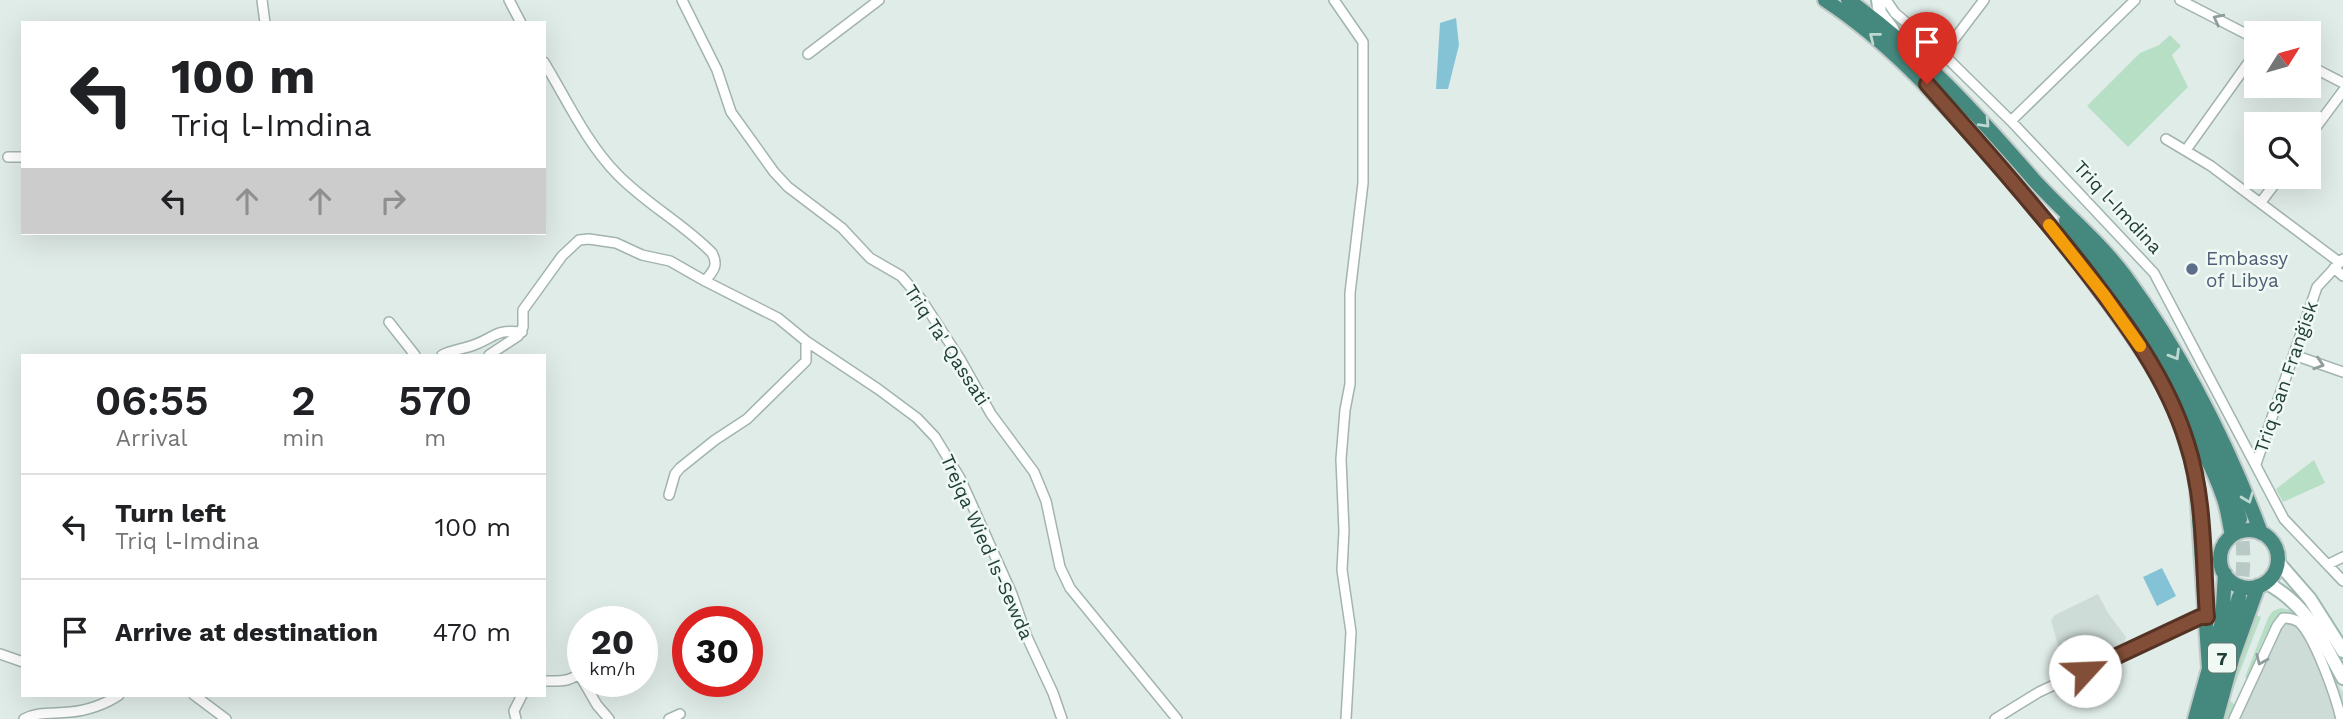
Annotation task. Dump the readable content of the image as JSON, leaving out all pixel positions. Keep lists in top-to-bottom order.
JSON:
{
  "streets": {
    "highway": ["Triq l-Imdina", "7"],
    "street": ["Triq Ta' Qassati", "Triq San Franġisk", "Trejqa Wied Is-Sewda"]
  },
  "crossings": [
    ["Triq l-Imdina", "Triq San Franġisk"],
    ["Triq l-Imdina", "7"]
  ],
  "places": ["Embassy of Libya"],
  "north": "top right",
  "page": {
    "turn": ["100 m", "Triq l-Imdina"],
    "eta": [
      "06:55",
      "Arrival",
      "2",
      "min",
      "570",
      "m"
    ],
    "list": [
      {
        "name": "Turn left",
        "note": "Triq l-Imdina",
        "value": "100 m"
      },
      {
        "name": "Arrive at destination",
        "value": "470 m"
      }
    ],
    "speed": "20 km/h",
    "limit": "30"
  }
}
